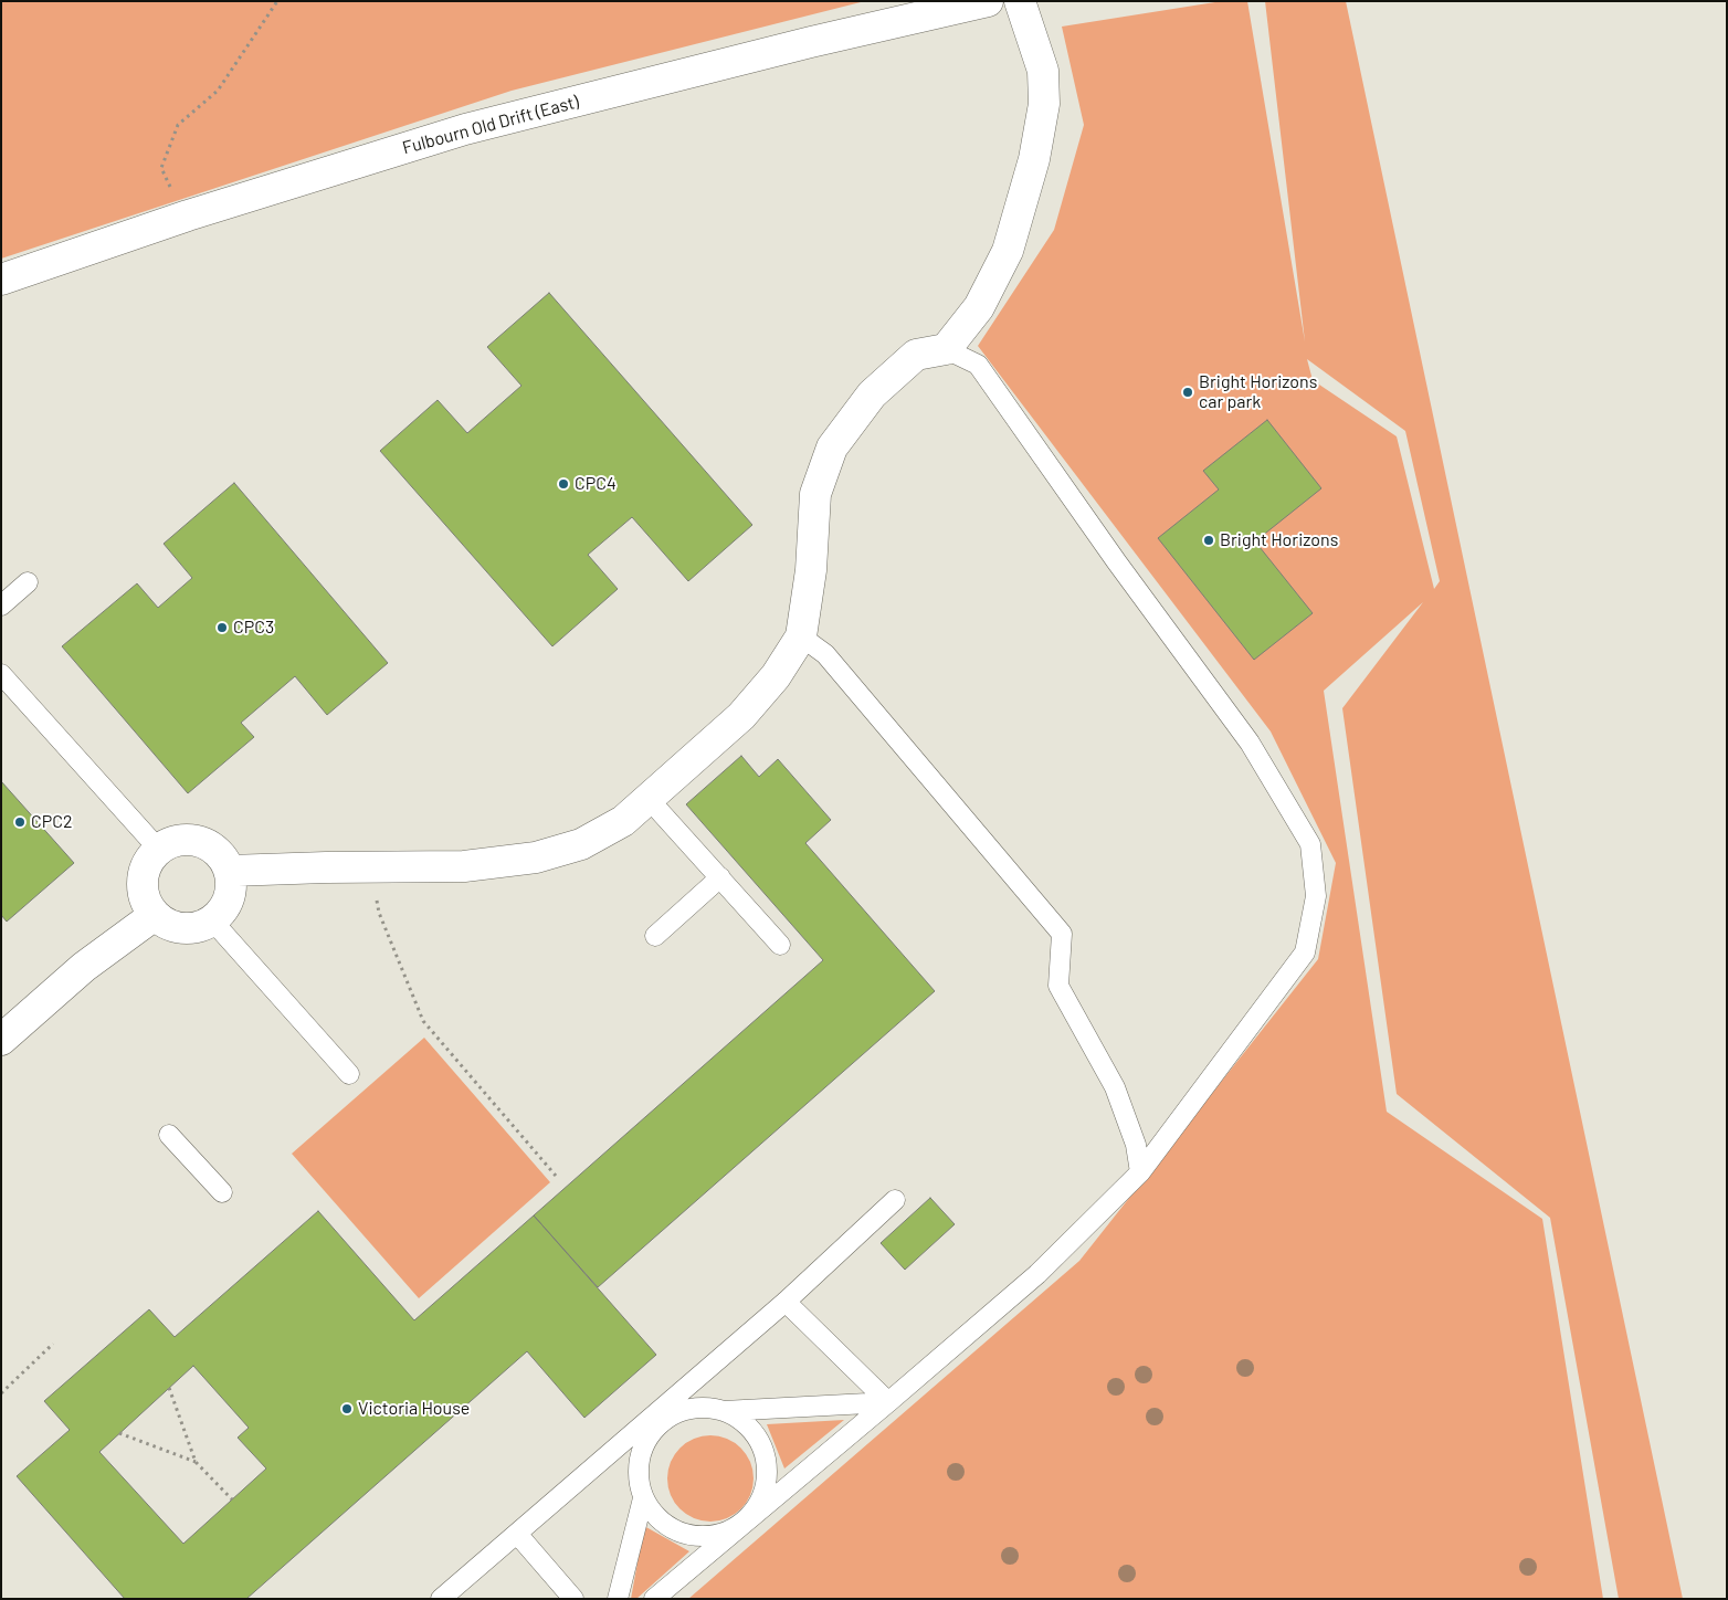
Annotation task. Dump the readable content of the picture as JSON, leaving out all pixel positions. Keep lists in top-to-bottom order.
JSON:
{
  "streets": {
    "street": ["Fulbourn Old Drift (East)"]
  },
  "places": [
    "Bright Horizons car park",
    "CPC4",
    "Bright Horizons",
    "CPC3",
    "CPC2",
    "Victoria House"
  ]
}
